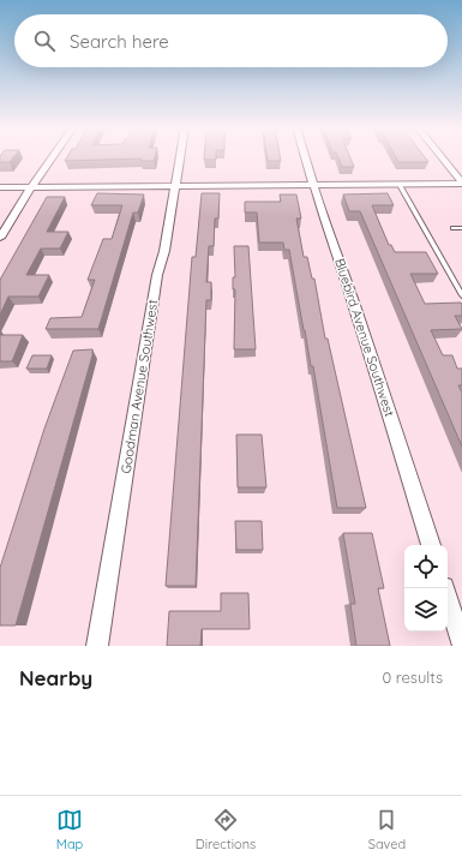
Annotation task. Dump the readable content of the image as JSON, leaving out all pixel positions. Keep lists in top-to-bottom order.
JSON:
{
  "streets": {
    "street": ["Bluebird Avenue Southwest", "Goodman Avenue Southwest"]
  },
  "page": {
    "search": "Search here",
    "heading": ["Nearby", "0 results"],
    "nav": ["Map", "Directions", "Saved"]
  }
}
